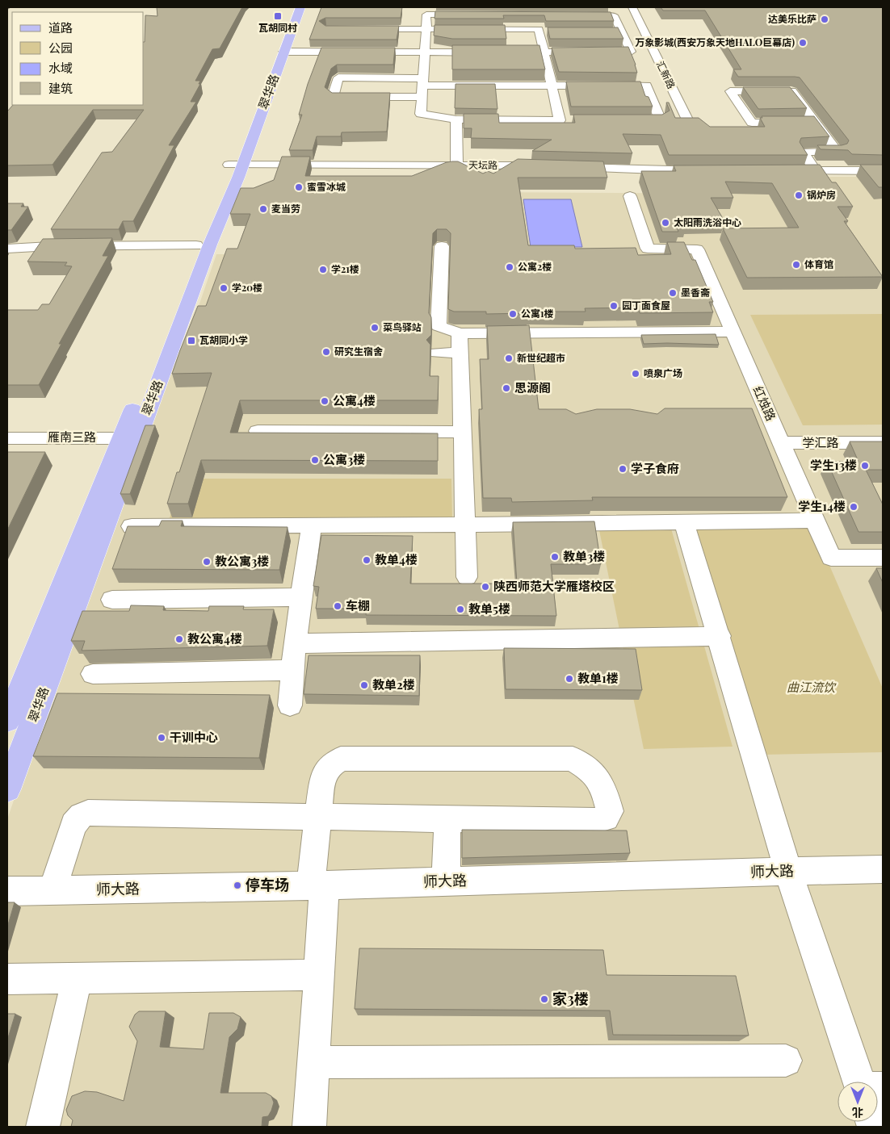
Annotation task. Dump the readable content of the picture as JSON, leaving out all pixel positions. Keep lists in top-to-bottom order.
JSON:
{
  "streets": {
    "main road": ["翠华路"],
    "street": [
      "汇新路",
      "天坛路",
      "红烛路",
      "雁南三路",
      "学汇路",
      "师大路"
    ]
  },
  "crossings": [
    ["翠华路", "天坛路"],
    ["翠华路", "雁南三路"],
    ["红烛路", "学汇路"]
  ],
  "parks": ["曲江流饮"],
  "places": {
    "transit": ["瓦胡同村", "瓦胡同小学"],
    "other": [
      "达美乐比萨",
      "万象影城(西安万象天地HALO巨幕店)",
      "蜜雪冰城",
      "锅炉房",
      "麦当劳",
      "太阳雨洗浴中心",
      "体育馆",
      "公寓2楼",
      "学21楼",
      "学20楼",
      "墨香斋",
      "园丁面食屋",
      "公寓1楼",
      "菜鸟驿站",
      "研究生宿舍",
      "新世纪超市",
      "喷泉广场",
      "思源阁",
      "公寓4楼",
      "公寓3楼",
      "学生13楼",
      "学子食府",
      "学生14楼",
      "教单3楼",
      "教单4楼",
      "教公寓3楼",
      "陕西师范大学雁塔校区",
      "车棚",
      "教单5楼",
      "教公寓4楼",
      "教单1楼",
      "教单2楼",
      "干训中心",
      "停车场",
      "家3楼"
    ]
  },
  "legend": [
    "道路",
    "公园",
    "水域",
    "建筑"
  ],
  "north": "bottom"
}
